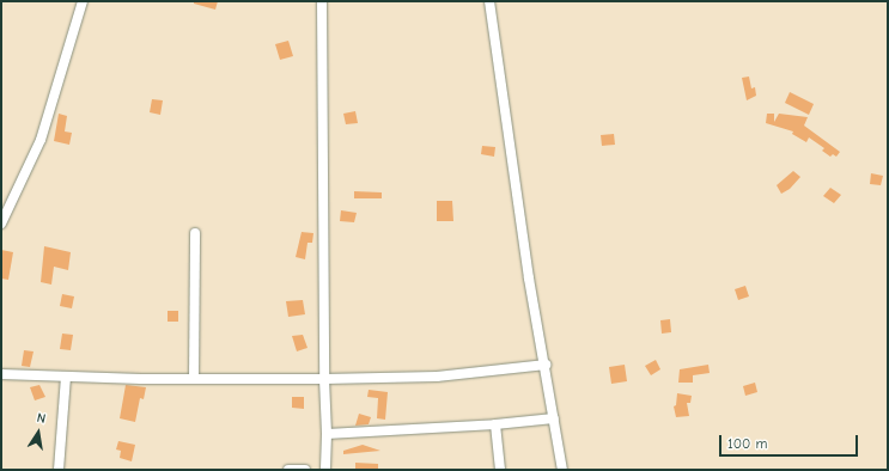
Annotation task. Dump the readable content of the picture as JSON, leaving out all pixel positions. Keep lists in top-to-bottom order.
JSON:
{
  "scale_bar": "100 m",
  "north": "top"
}
